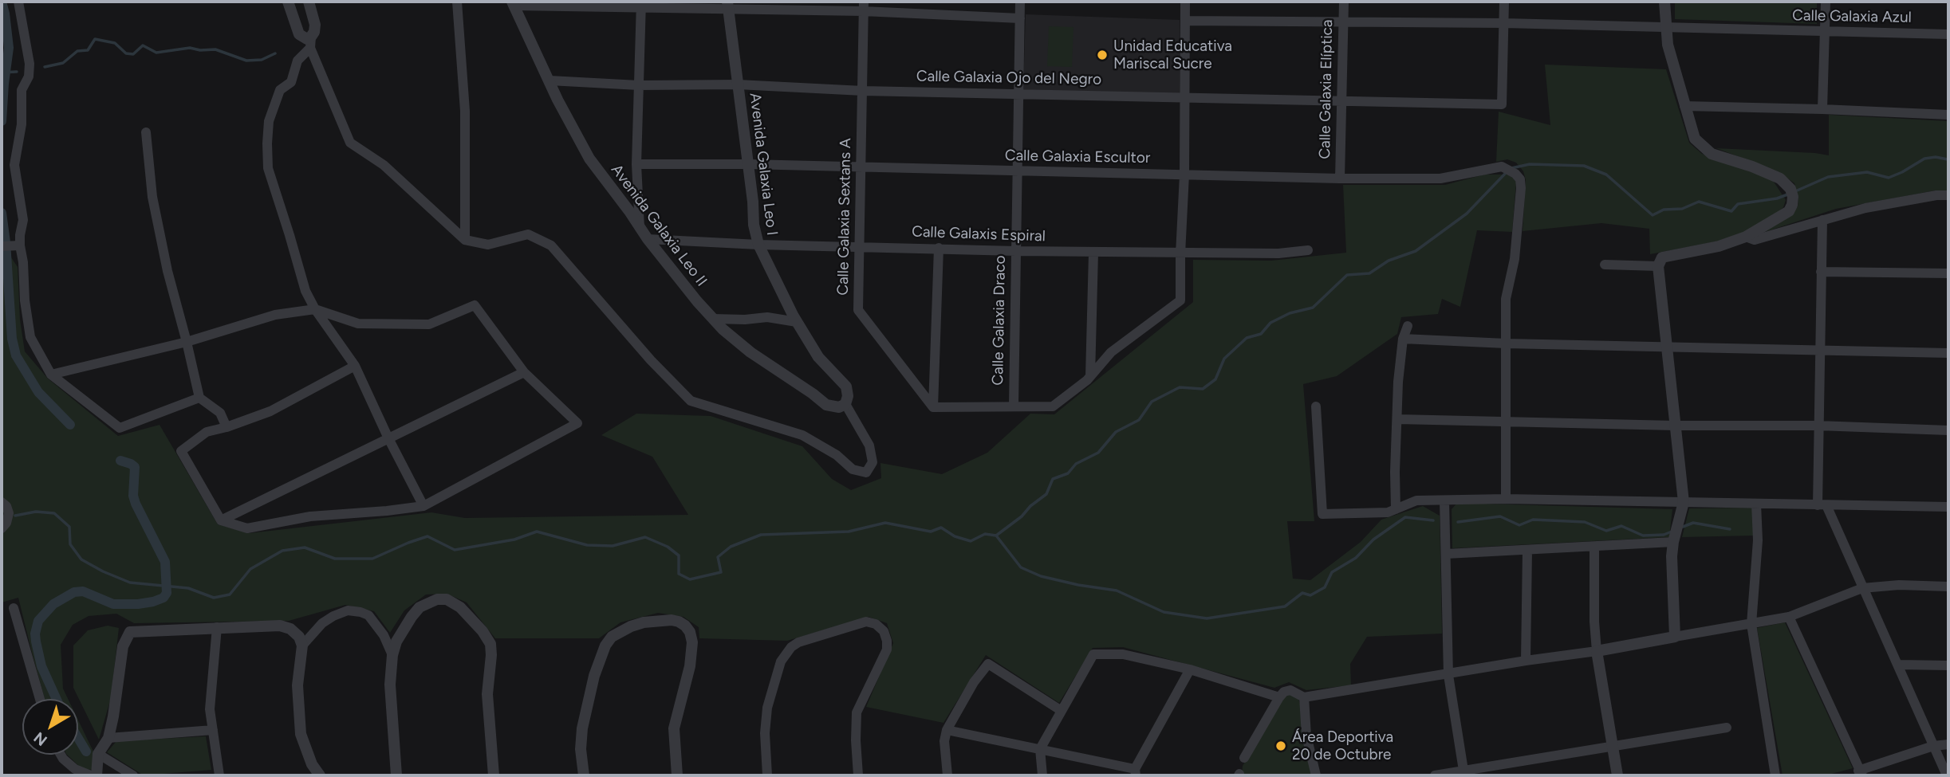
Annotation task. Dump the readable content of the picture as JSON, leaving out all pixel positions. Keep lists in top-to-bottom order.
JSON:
{
  "streets": {
    "street": [
      "Calle Galaxia Azul",
      "Calle Galaxia Ojo del Negro",
      "Calle Galaxia Elíptica",
      "Calle Galaxia Escultor",
      "Avenida Galaxia Leo I",
      "Calle Galaxia Sextans A",
      "Avenida Galaxia Leo II",
      "Calle Galaxis Espiral",
      "Calle Galaxia Draco"
    ]
  },
  "crossings": [
    ["Calle Galaxia Azul", "Calle Galaxia Ojo del Negro"],
    ["Calle Galaxia Azul", "Calle Galaxia Elíptica"],
    ["Calle Galaxia Ojo del Negro", "Calle Galaxia Elíptica"],
    ["Calle Galaxia Ojo del Negro", "Avenida Galaxia Leo I"],
    ["Calle Galaxia Ojo del Negro", "Calle Galaxia Sextans A"],
    ["Calle Galaxia Ojo del Negro", "Avenida Galaxia Leo II"],
    ["Calle Galaxia Ojo del Negro", "Calle Galaxia Draco"],
    ["Calle Galaxia Elíptica", "Calle Galaxia Escultor"],
    ["Calle Galaxia Escultor", "Avenida Galaxia Leo I"],
    ["Calle Galaxia Escultor", "Calle Galaxia Sextans A"],
    ["Calle Galaxia Escultor", "Calle Galaxia Draco"],
    ["Avenida Galaxia Leo I", "Avenida Galaxia Leo II"],
    ["Avenida Galaxia Leo I", "Calle Galaxis Espiral"],
    ["Calle Galaxia Sextans A", "Calle Galaxis Espiral"],
    ["Avenida Galaxia Leo II", "Calle Galaxis Espiral"],
    ["Calle Galaxis Espiral", "Calle Galaxia Draco"]
  ],
  "places": ["Unidad Educativa Mariscal Sucre", "Área Deportiva 20 de Octubre"],
  "north": "bottom left"
}
